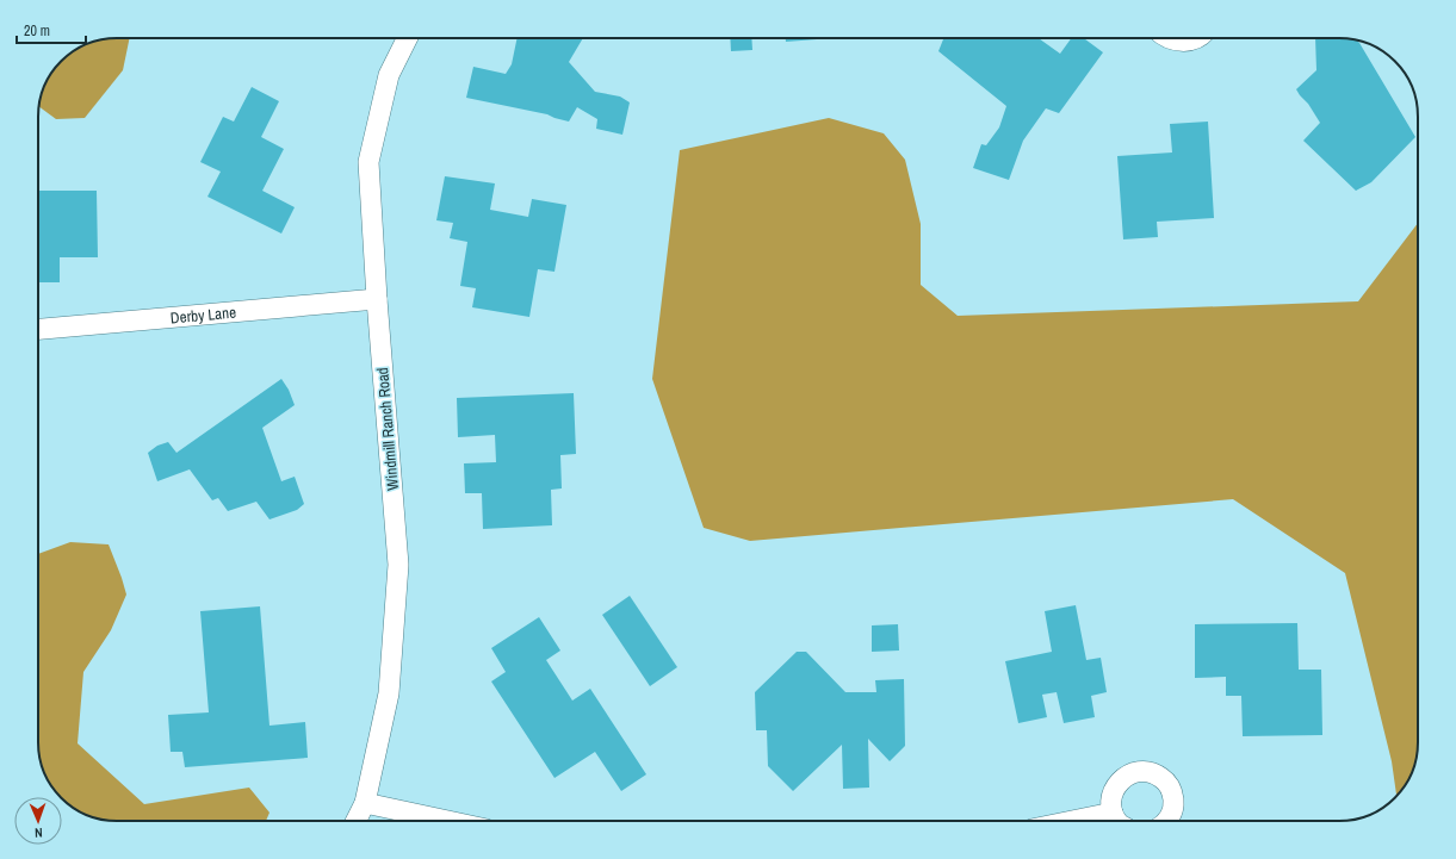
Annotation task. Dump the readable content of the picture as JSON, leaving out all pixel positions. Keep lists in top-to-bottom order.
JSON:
{
  "streets": {
    "street": ["Derby Lane", "Windmill Ranch Road"]
  },
  "crossings": [
    ["Derby Lane", "Windmill Ranch Road"]
  ],
  "scale_bar": "20 m",
  "north": "bottom"
}
